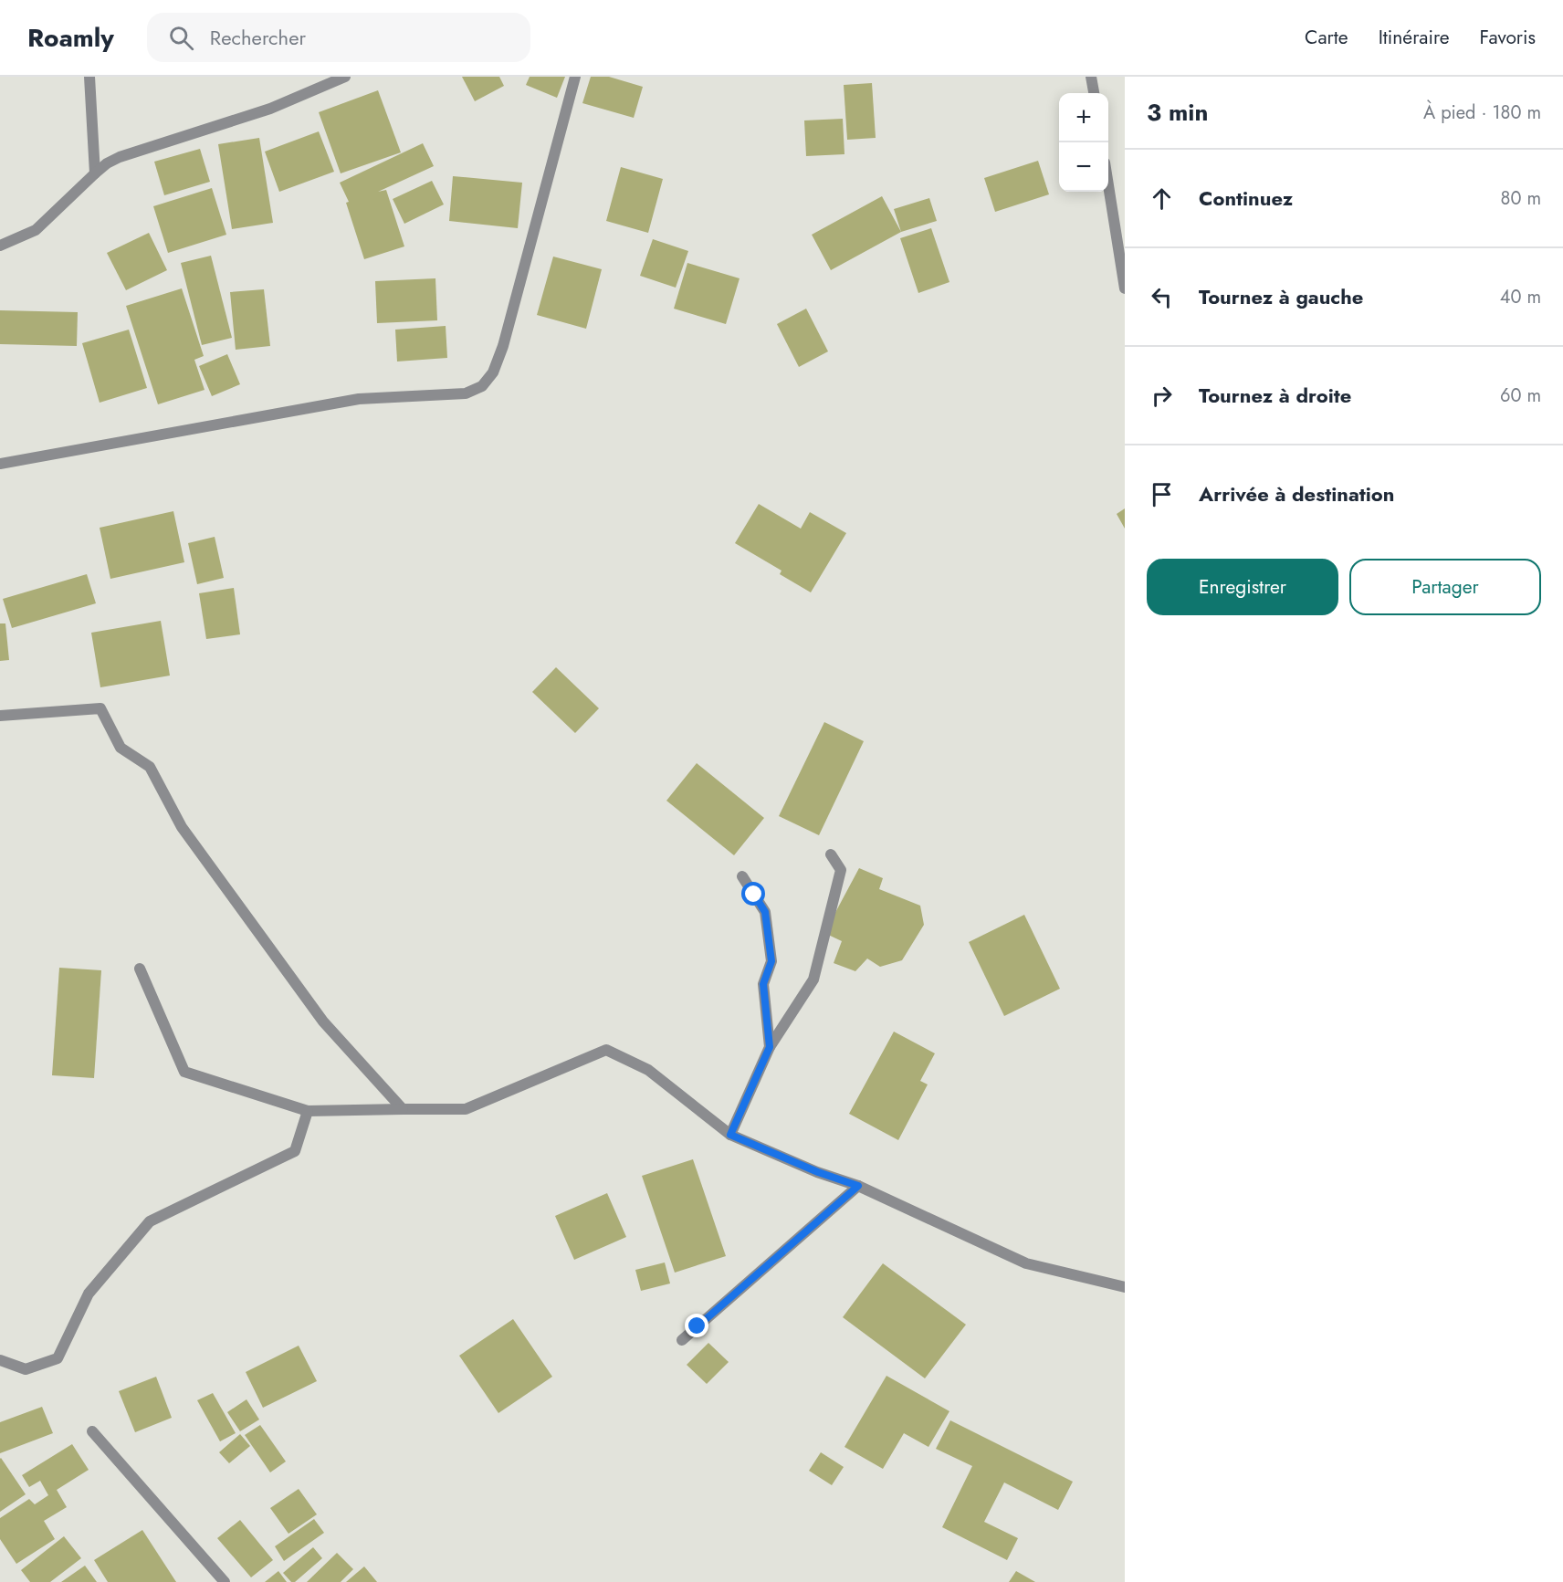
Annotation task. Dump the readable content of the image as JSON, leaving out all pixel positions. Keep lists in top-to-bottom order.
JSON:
{
  "page": {
    "header": "Roamly",
    "search": "Rechercher",
    "nav": ["Carte", "Itinéraire", "Favoris"],
    "heading": ["3 min", "À pied · 180 m"],
    "map_buttons": ["+", "−"],
    "list": [
      ["Continuez", "80 m"],
      ["Tournez à gauche", "40 m"],
      ["Tournez à droite", "60 m"],
      "Arrivée à destination"
    ],
    "buttons": ["Enregistrer", "Partager"]
  }
}
